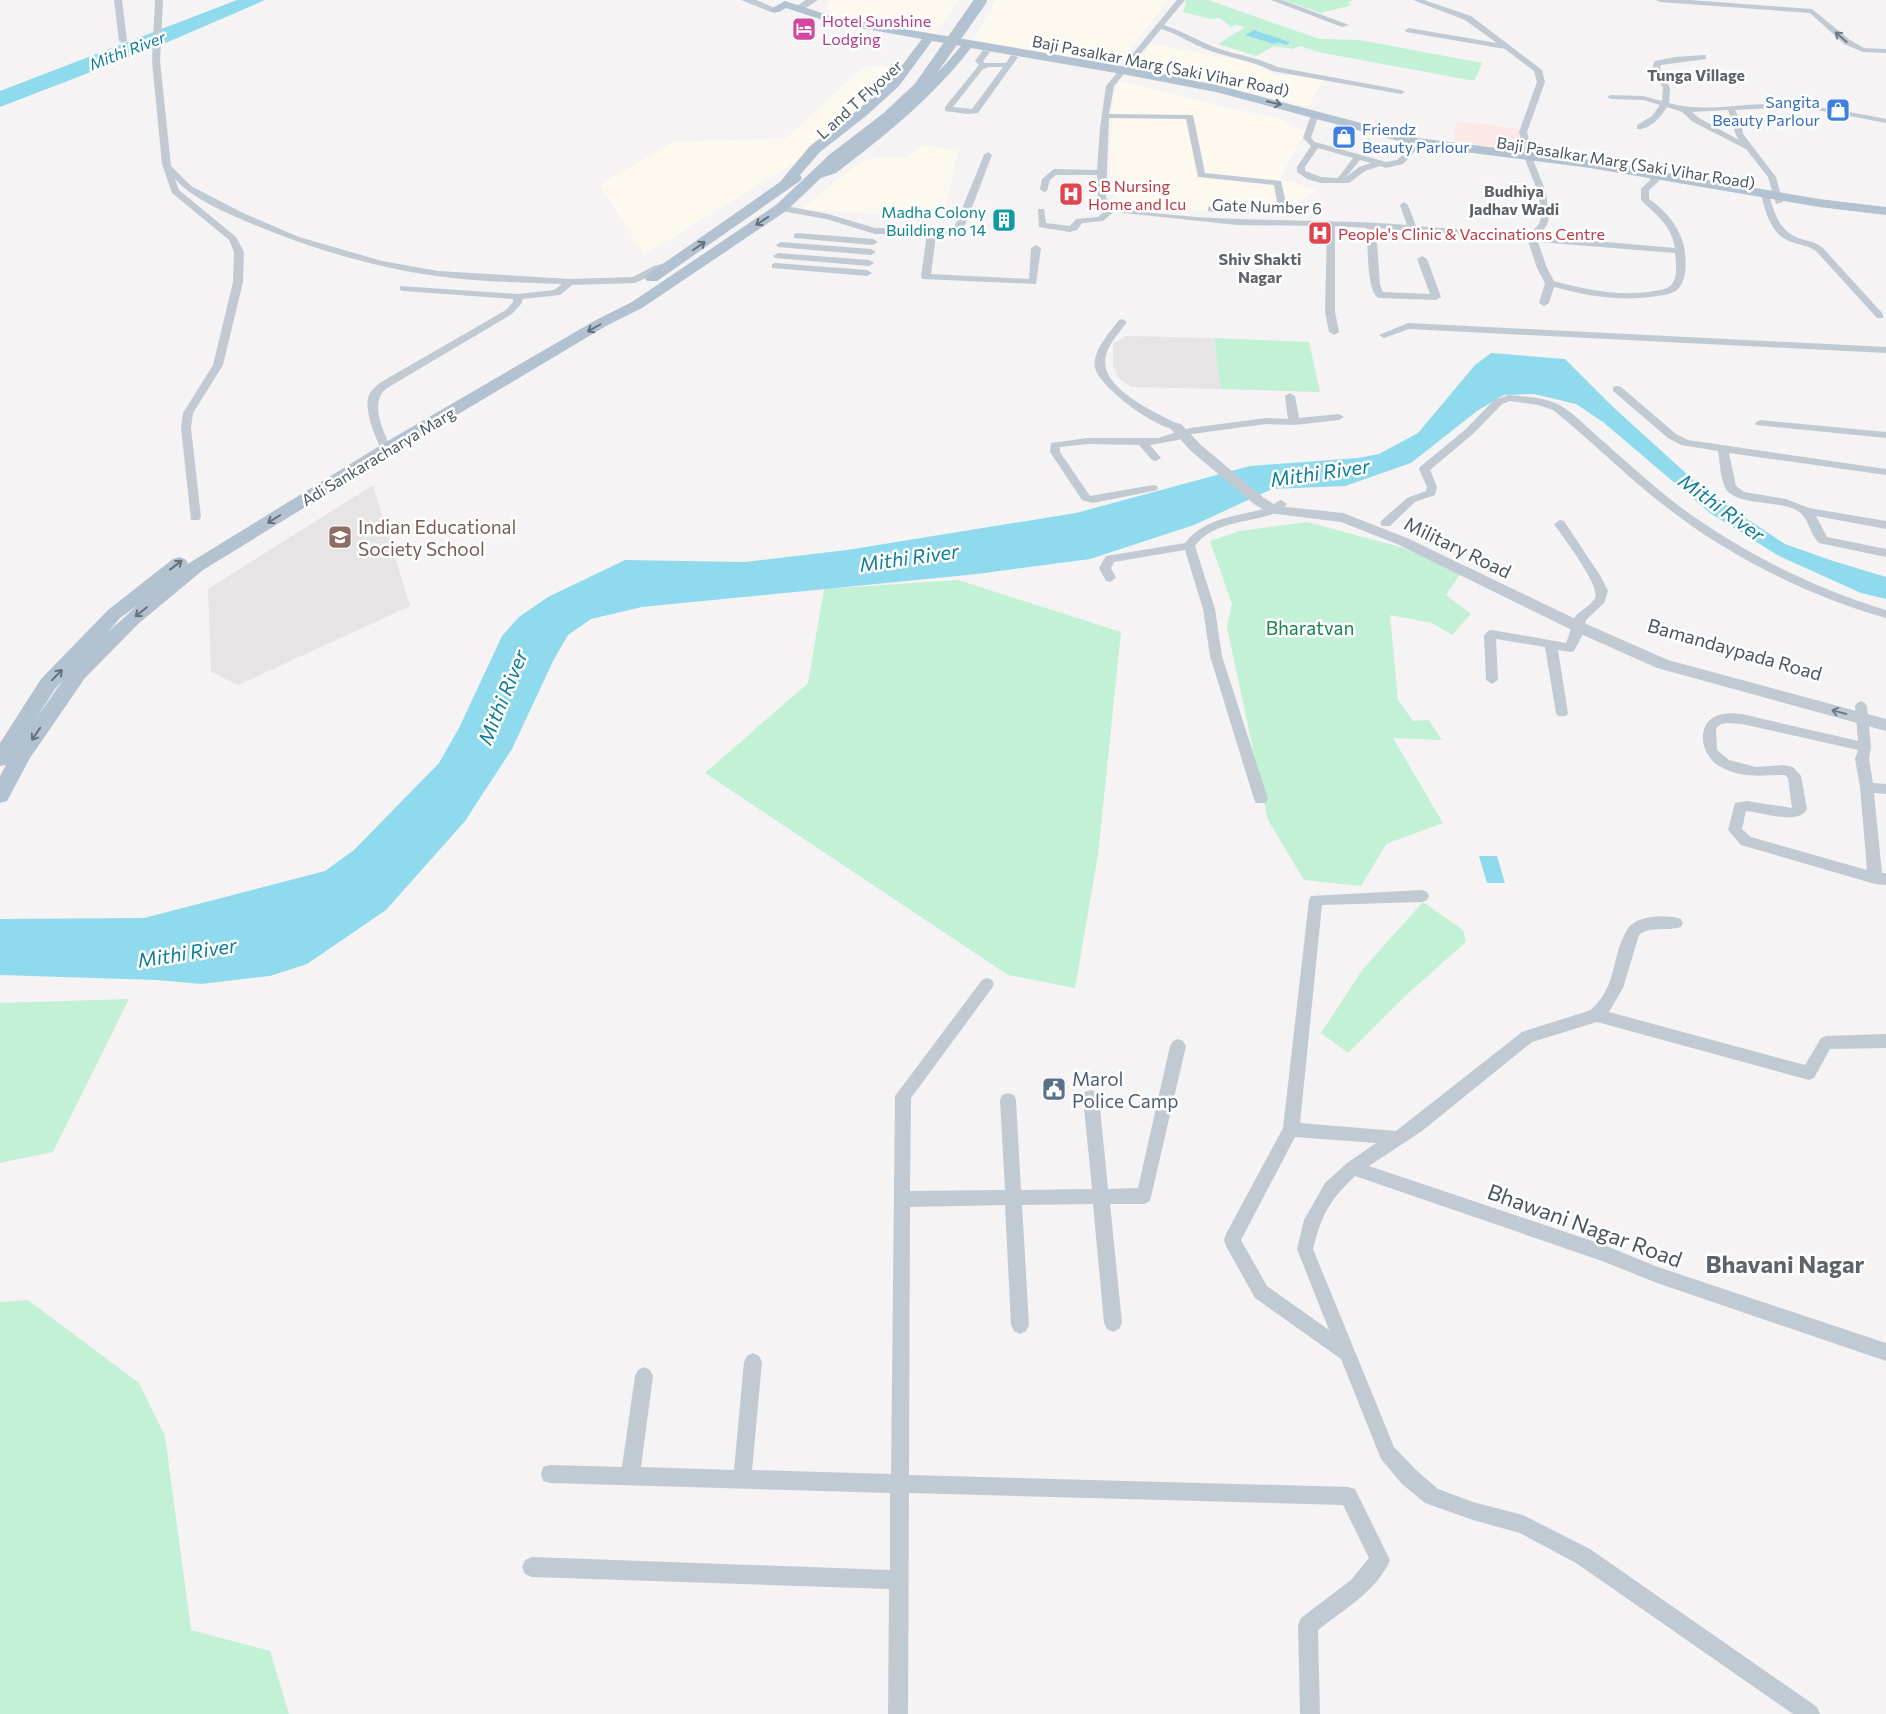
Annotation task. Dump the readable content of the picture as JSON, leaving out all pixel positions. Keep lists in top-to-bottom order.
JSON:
{
  "streets": {
    "main road": ["Baji Pasalkar Marg (Saki Vihar Road)", "L and T Flyover", "Adi Sankaracharya Marg"],
    "street": [
      "Gate Number 6",
      "Military Road",
      "Bamandaypada Road",
      "Bhawani Nagar Road"
    ]
  },
  "crossings": [
    ["L and T Flyover", "Adi Sankaracharya Marg"],
    ["Military Road", "Bamandaypada Road"]
  ],
  "districts": [
    "Tunga Village",
    "Budhiya Jadhav Wadi",
    "Shiv Shakti Nagar",
    "Bhavani Nagar"
  ],
  "water": ["Mithi River"],
  "parks": ["Bharatvan"],
  "places": {
    "hotel": ["Hotel Sunshine Lodging"],
    "shop": ["Sangita Beauty Parlour", "Friendz Beauty Parlour"],
    "hospital": ["S B Nursing Home and Icu", "People's Clinic & Vaccinations Centre"],
    "building": ["Madha Colony Building no 14"],
    "school or university": ["Indian Educational Society School"],
    "public building": ["Marol Police Camp"]
  }
}
